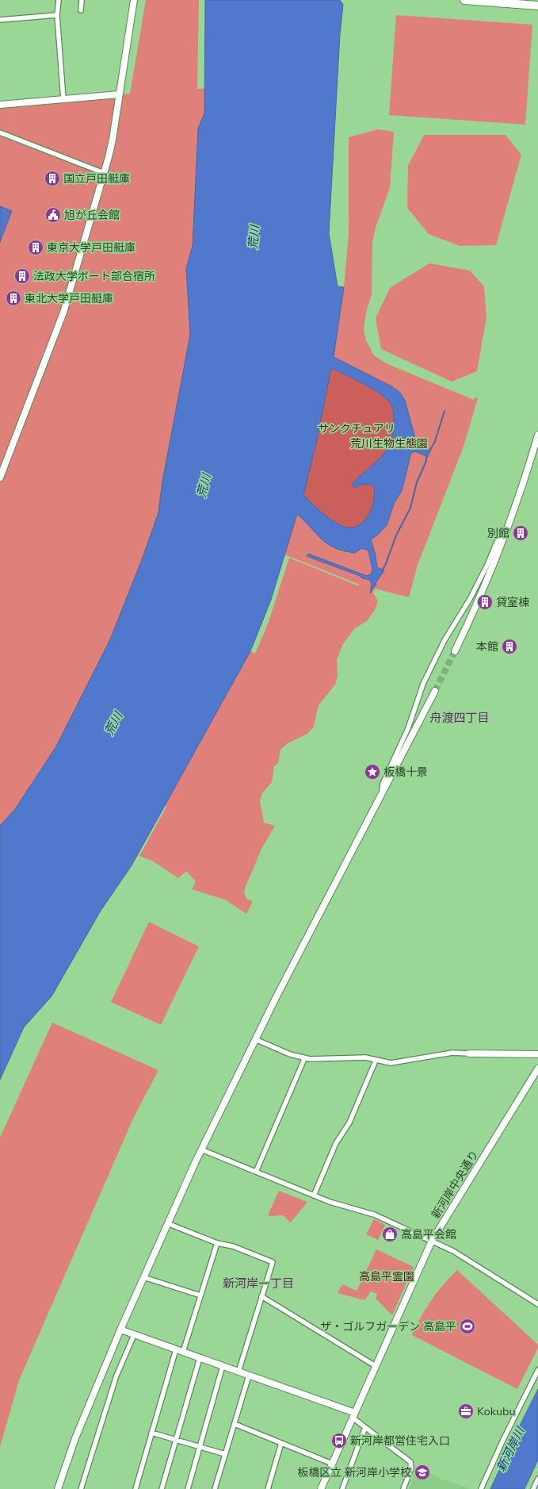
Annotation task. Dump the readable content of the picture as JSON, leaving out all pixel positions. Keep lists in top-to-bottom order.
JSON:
{
  "streets": {
    "street": ["新河岸中央通り"]
  },
  "districts": ["舟渡四丁目", "新河岸一丁目"],
  "water": ["荒川", "新河岸川"],
  "parks": ["サンクチュアリ", "荒川生物生態園", "高島平霊園"],
  "places": {
    "building": [
      "国立戸田艇庫",
      "東京大学戸田艇庫",
      "法政大学ボート部合宿所",
      "東北大学戸田艇庫",
      "別館",
      "貸室棟",
      "本館"
    ],
    "public building": ["旭が丘会館"],
    "place": ["板橋十景"],
    "shop": ["高島平会館"],
    "sports": ["ザ・ゴルフガーデン 高島平"],
    "office": ["Kokubu"],
    "bus stop": ["新河岸都営住宅入口"],
    "school or university": ["板橋区立 新河岸小学校"]
  }
}
